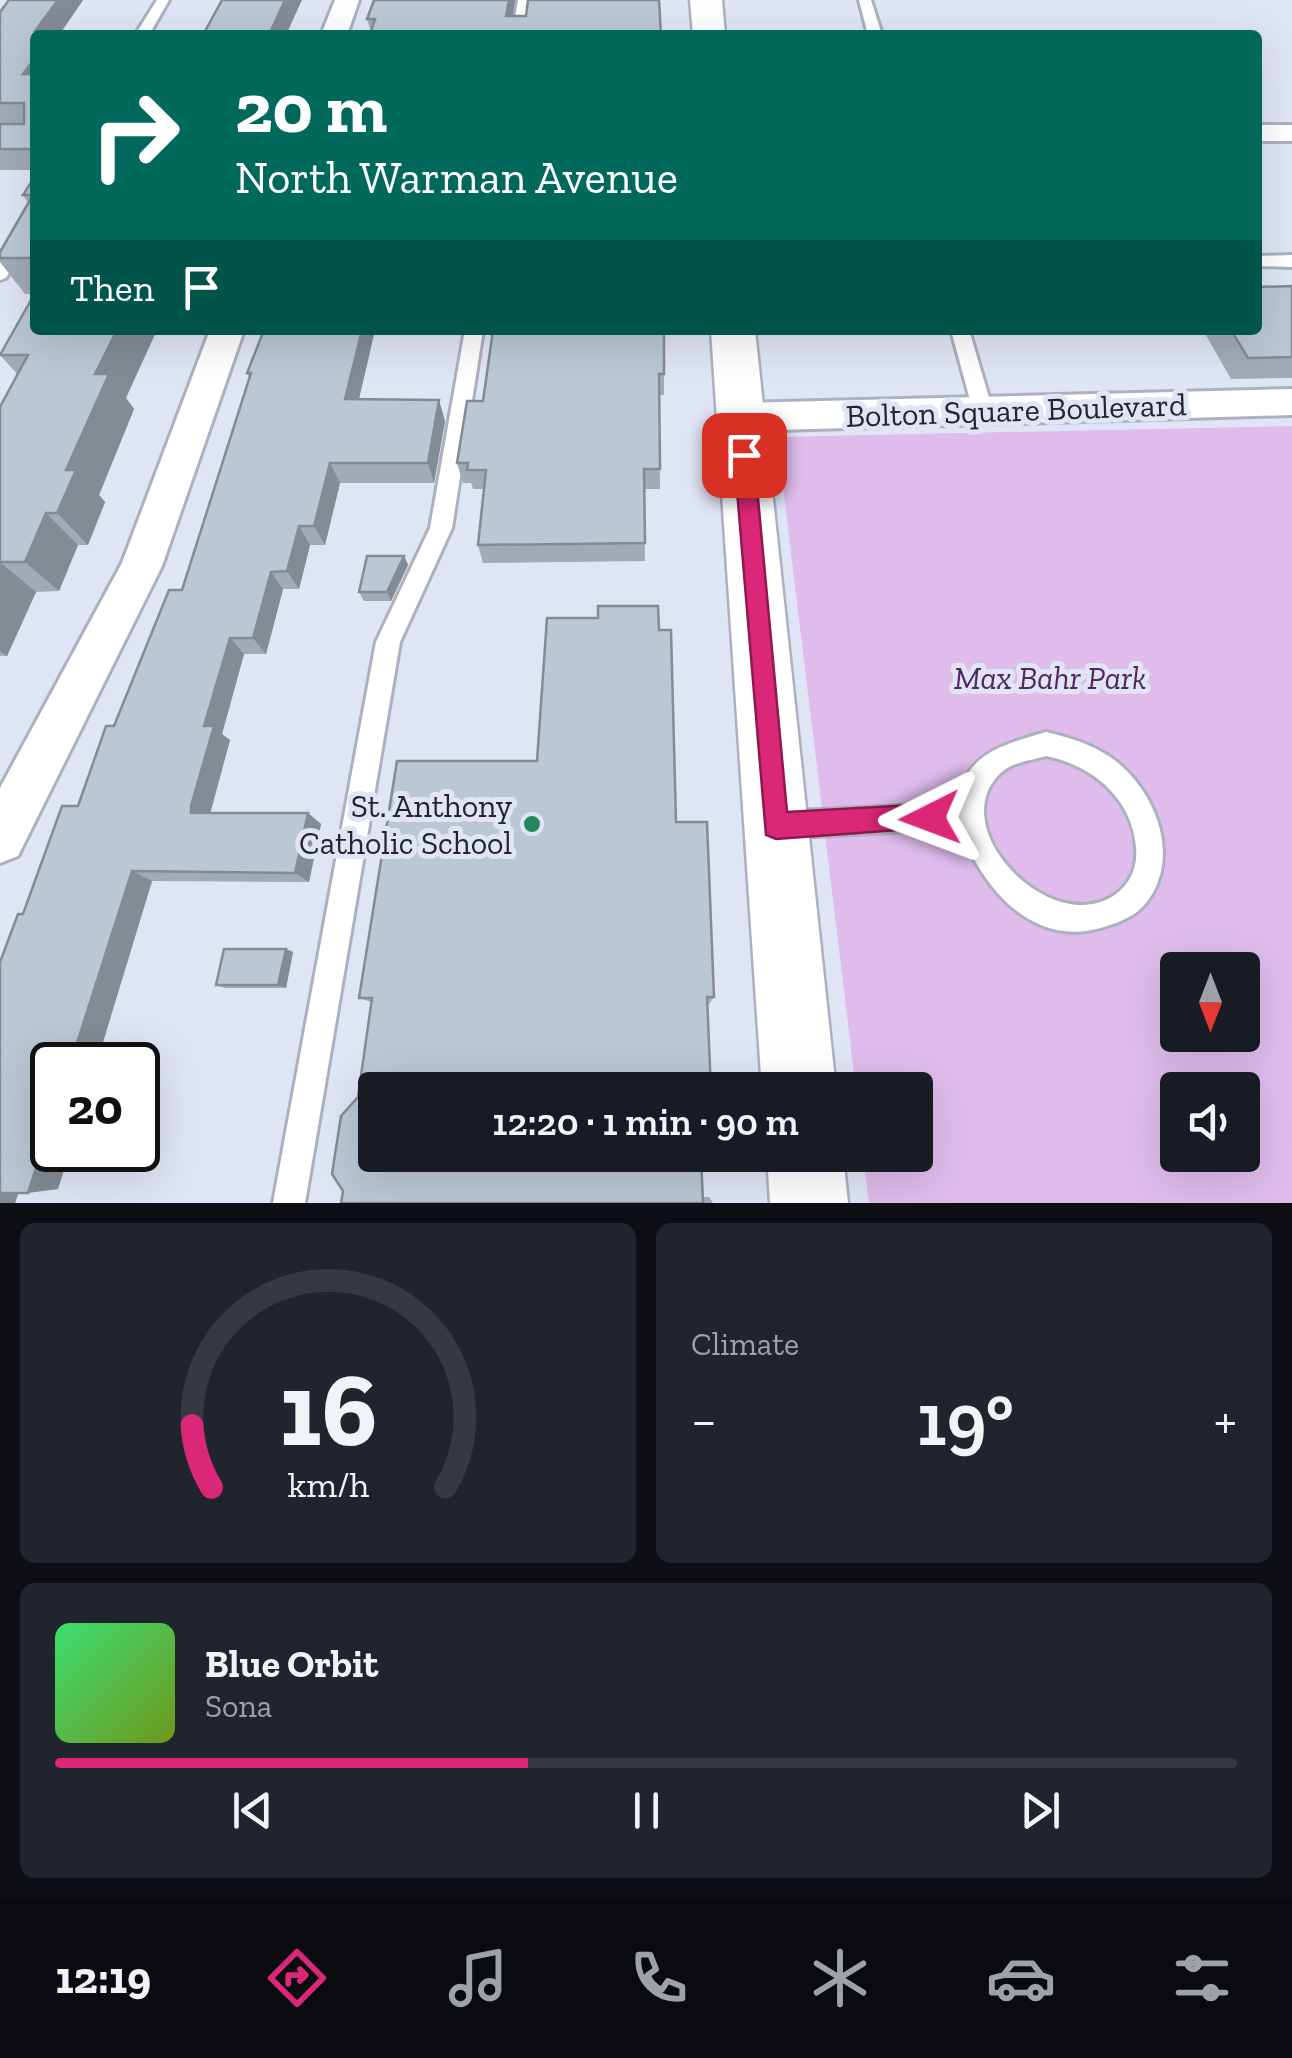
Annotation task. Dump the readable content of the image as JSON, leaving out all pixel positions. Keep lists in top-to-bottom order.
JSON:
{
  "streets": {
    "street": ["Bolton Square Boulevard"]
  },
  "parks": ["Max Bahr Park"],
  "places": ["St. Anthony Catholic School"],
  "north": "bottom",
  "page": {
    "turn": ["20 m", "North Warman Avenue"],
    "then": "Then",
    "limit": "20",
    "trip": "12:20 · 1 min · 90 m",
    "tile": "Climate",
    "heat": ["−", "19°", "+"],
    "song": ["Blue Orbit", "Sona"],
    "tabs": "12:19",
    "gauge": ["16", "km/h"]
  }
}
